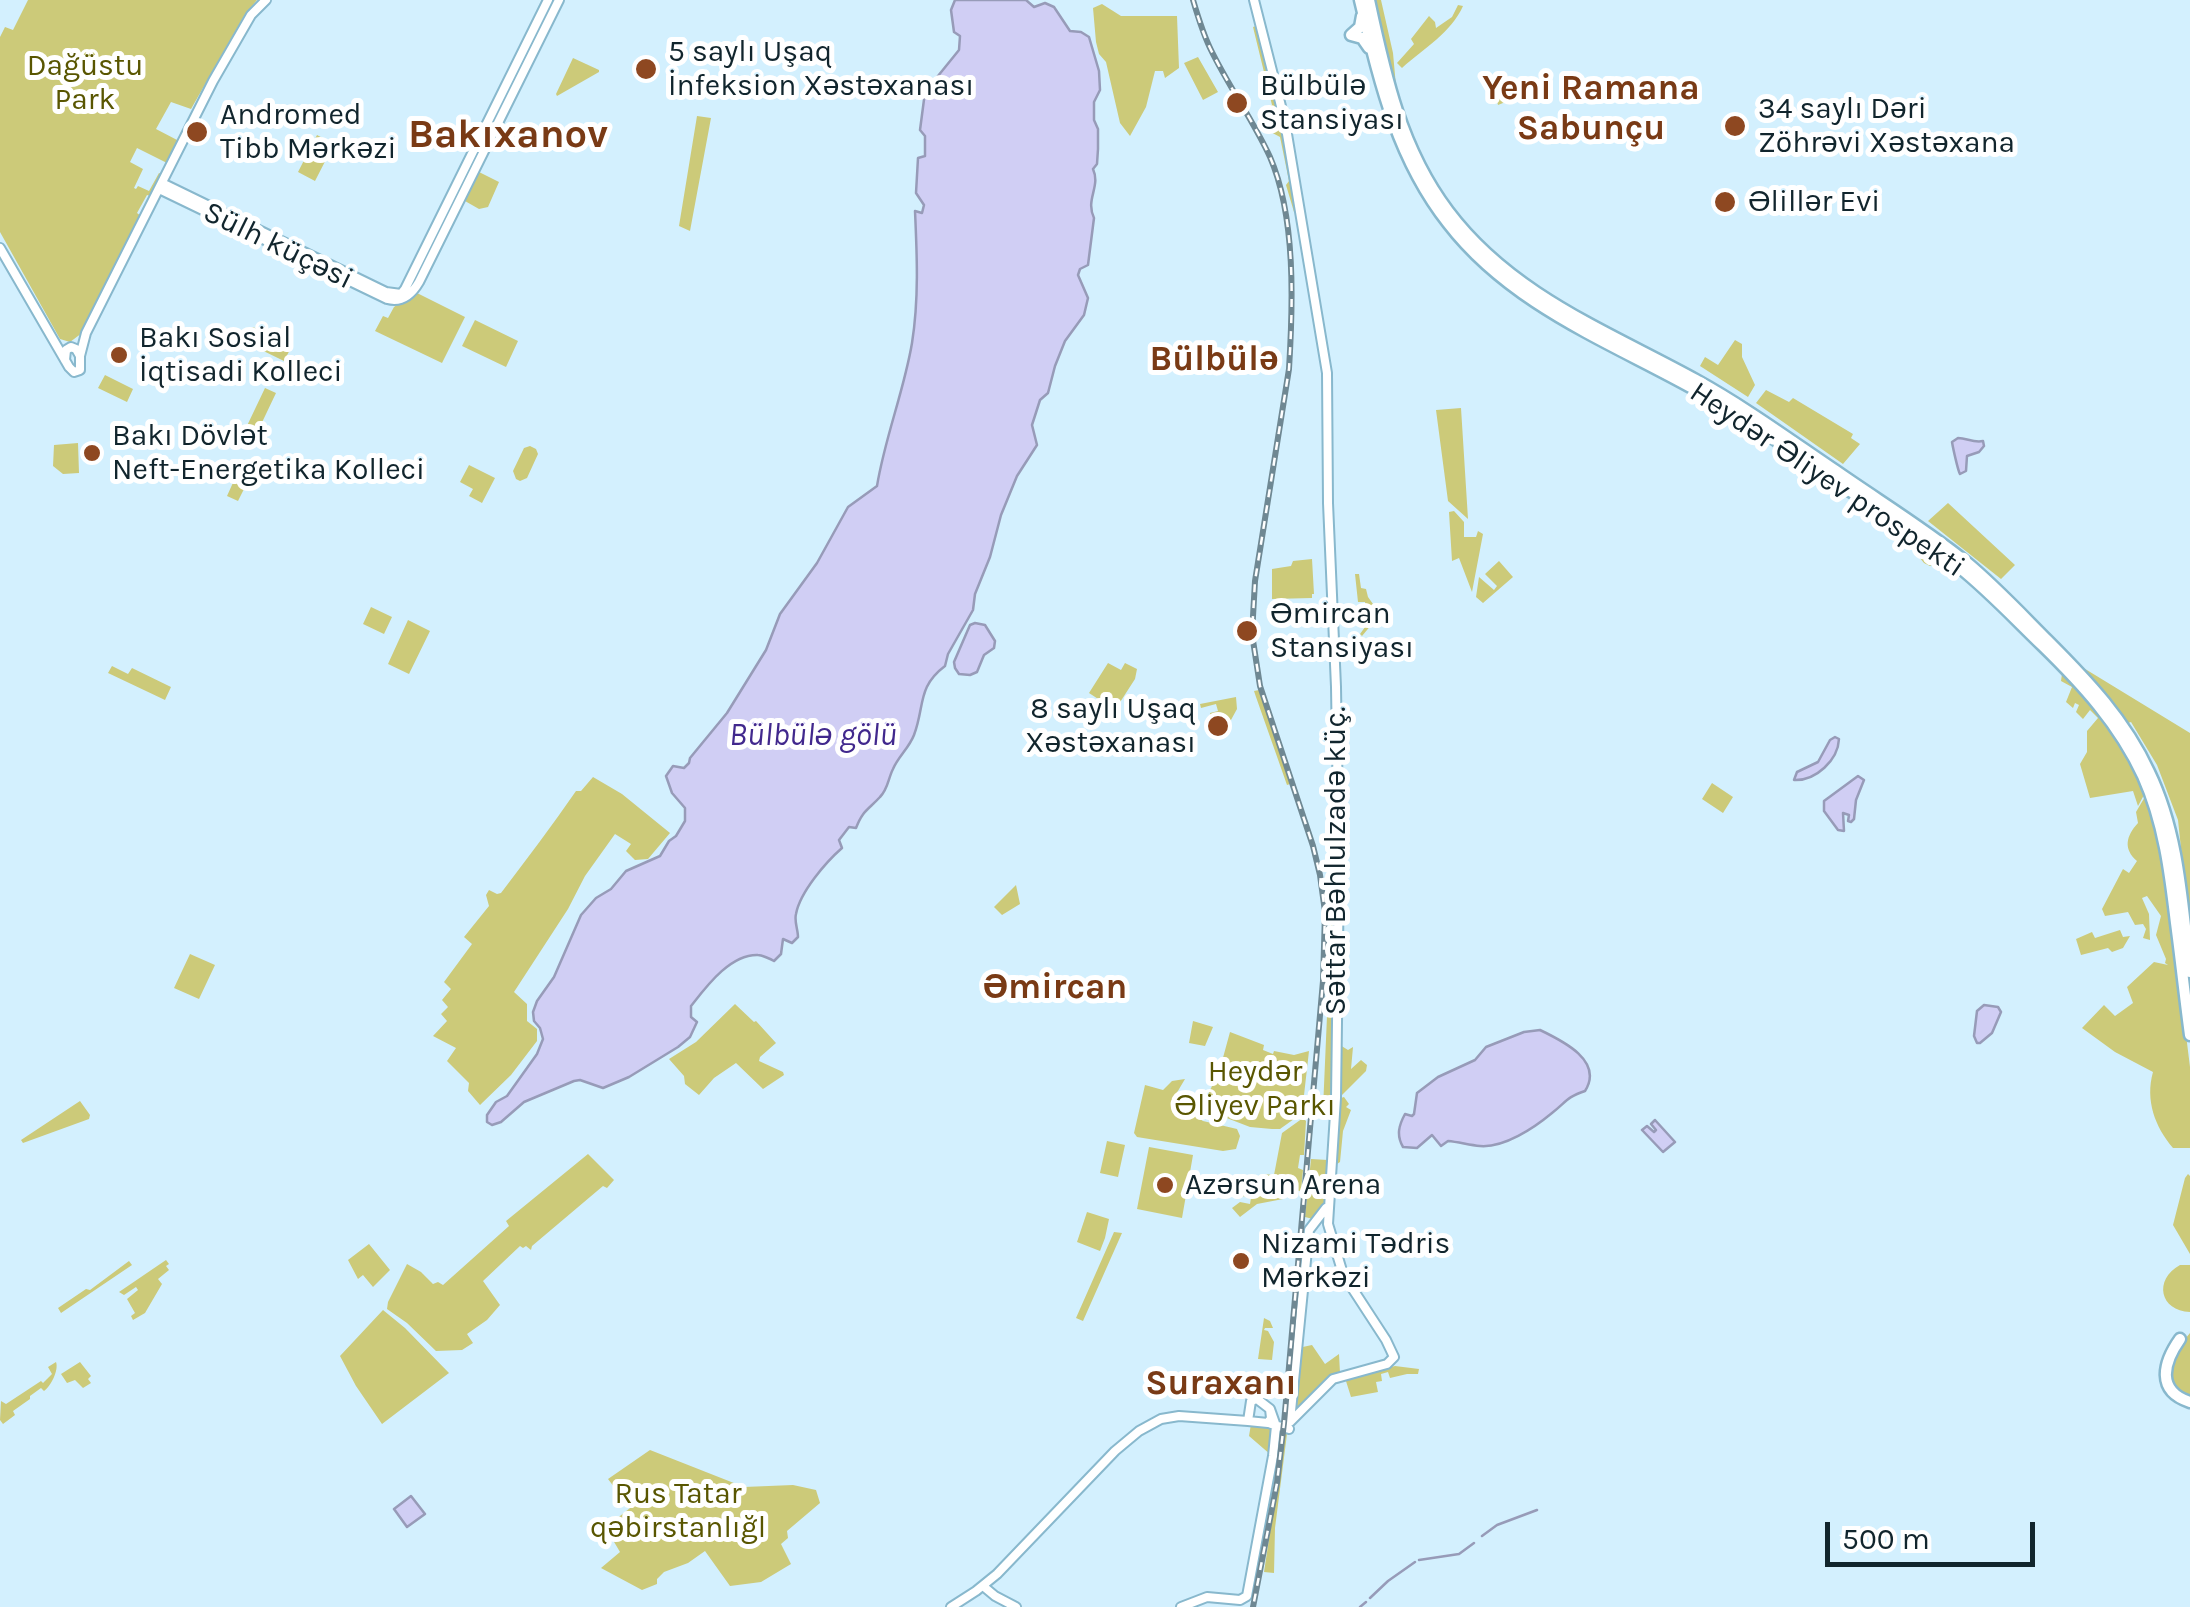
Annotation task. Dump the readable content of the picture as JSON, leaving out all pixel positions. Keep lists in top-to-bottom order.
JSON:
{
  "streets": {
    "highway": ["Heydər Əliyev prospekti"],
    "main road": ["Sülh küçəsi", "Səttar Bəhlulzadə küç."]
  },
  "districts": [
    "Yeni Ramana Sabunçu",
    "Bakıxanov",
    "Bülbülə",
    "Əmircan",
    "Suraxanı"
  ],
  "water": ["Bülbülə gölü"],
  "parks": ["Dağüstu Park", "Heydər Əliyev Parkı", "Rus Tatar qəbirstanlığl"],
  "places": [
    "5 saylı Uşaq İnfeksion Xəstəxanası",
    "Bülbülə Stansiyası",
    "34 saylı Dəri Zöhrəvi Xəstəxana",
    "Andromed Tibb Mərkəzi",
    "Əlillər Evi",
    "Bakı Sosial İqtisadi Kolleci",
    "Bakı Dövlət Neft-Energetika Kolleci",
    "Əmircan Stansiyası",
    "8 saylı Uşaq Xəstəxanası",
    "Azərsun Arena",
    "Nizami Tədris Mərkəzi"
  ],
  "scale_bar": "500 m"
}
